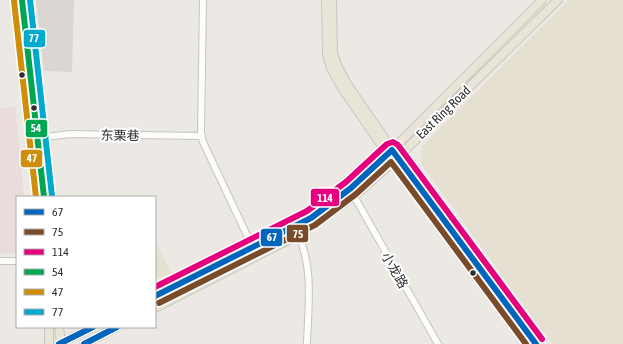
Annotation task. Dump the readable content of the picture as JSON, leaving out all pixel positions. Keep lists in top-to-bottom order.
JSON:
{
  "streets": {
    "main road": ["East Ring Road"],
    "street": ["东栗巷", "小龙路"]
  },
  "crossings": [
    ["East Ring Road", "小龙路"]
  ],
  "lines": [
    "transit line 54",
    "transit line 77",
    "transit line 47",
    "transit line 114",
    "transit line 67",
    "transit line 75"
  ],
  "legend": [
    "67",
    "75",
    "114",
    "54",
    "47",
    "77"
  ]
}
